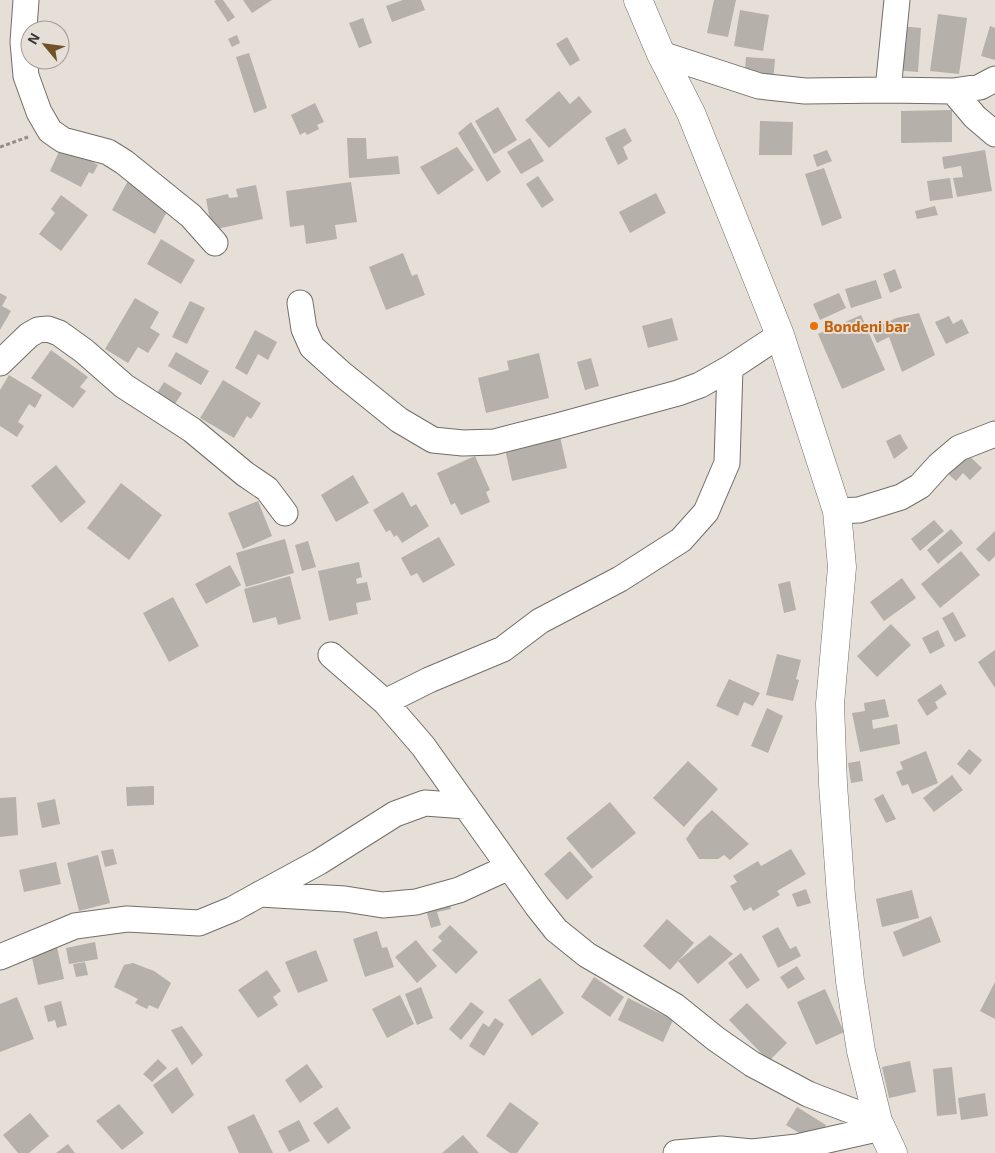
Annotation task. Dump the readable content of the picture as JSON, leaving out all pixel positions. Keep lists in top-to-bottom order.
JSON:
{
  "places": ["Bondeni bar"],
  "north": "top left"
}
